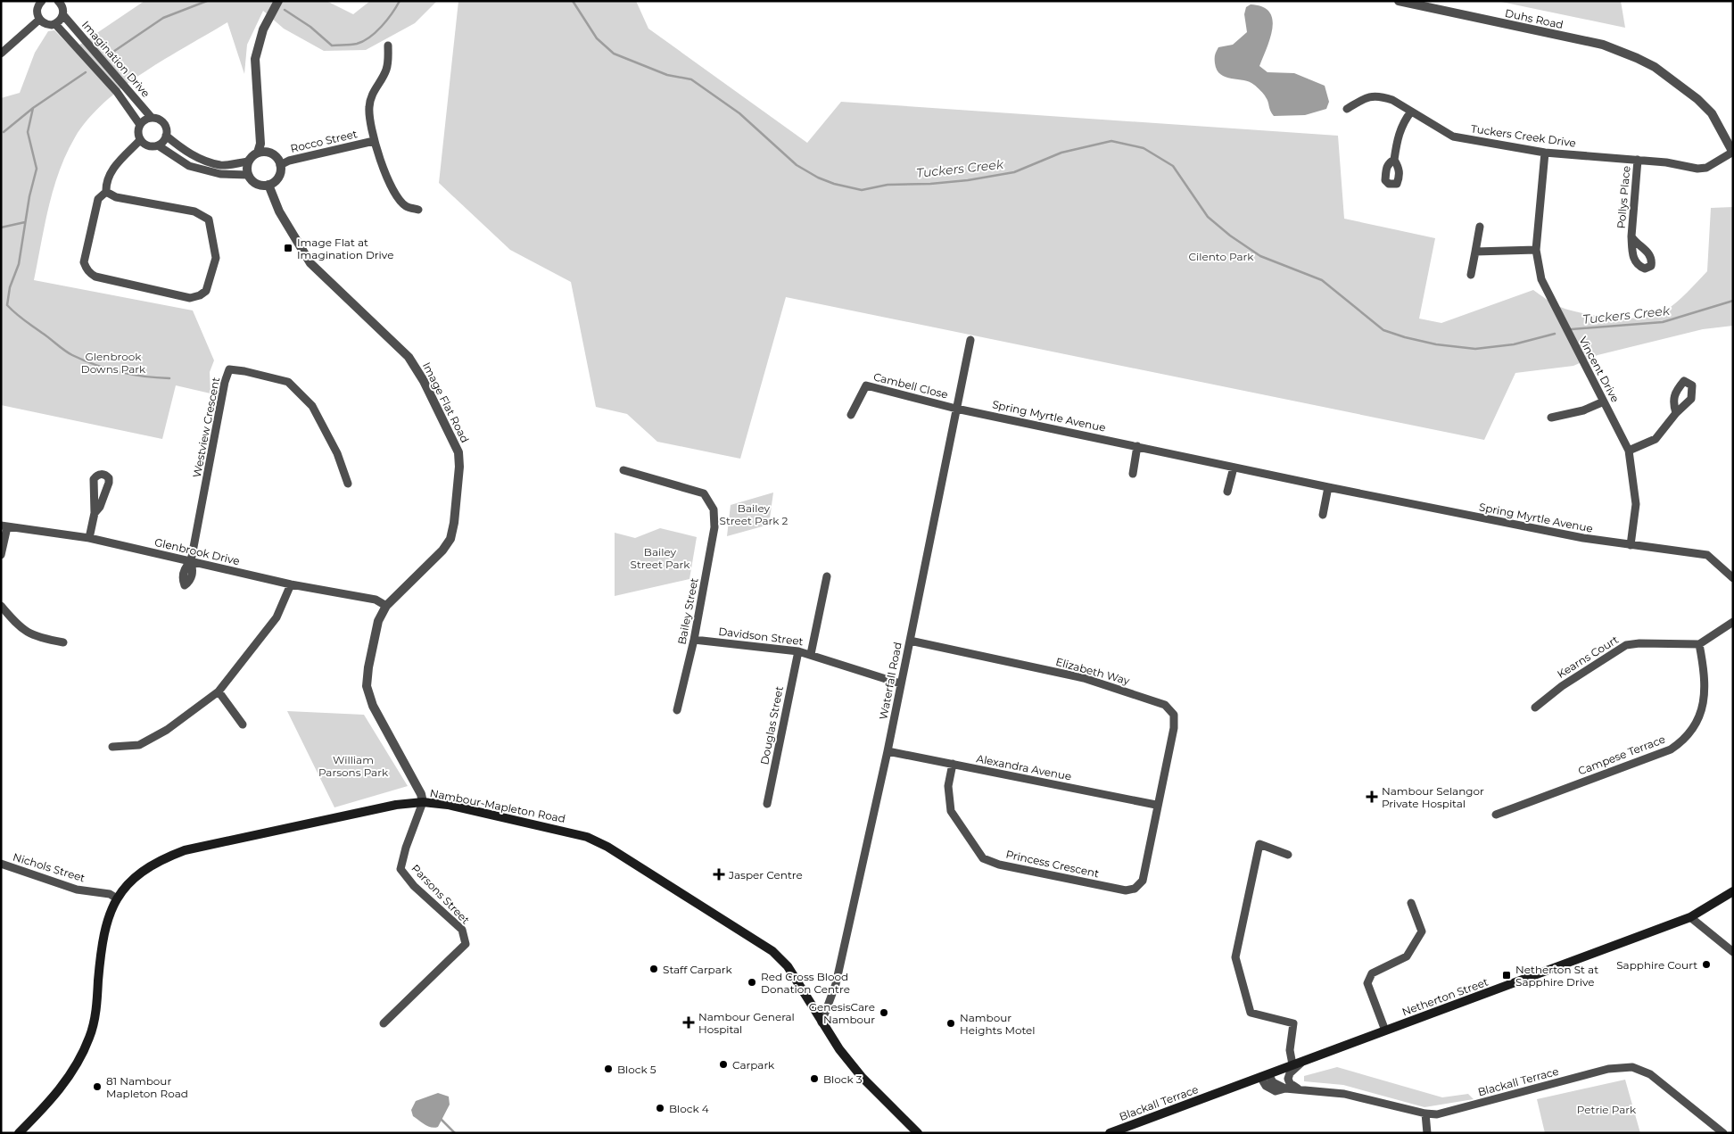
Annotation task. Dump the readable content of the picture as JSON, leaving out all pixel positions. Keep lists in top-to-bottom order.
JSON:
{
  "streets": {
    "main road": ["Nambour-Mapleton Road", "Netherton Street", "Blackall Terrace"],
    "street": [
      "Duhs Road",
      "Imagination Drive",
      "Tuckers Creek Drive",
      "Rocco Street",
      "Pollys Place",
      "Vincent Drive",
      "Cambell Close",
      "Image Flat Road",
      "Spring Myrtle Avenue",
      "Westview Crescent",
      "Glenbrook Drive",
      "Bailey Street",
      "Davidson Street",
      "Kearns Court",
      "Elizabeth Way",
      "Waterfall Road",
      "Douglas Street",
      "Campese Terrace",
      "Alexandra Avenue",
      "Princess Crescent",
      "Nichols Street",
      "Parsons Street"
    ]
  },
  "crossings": [
    ["Duhs Road", "Tuckers Creek Drive"],
    ["Tuckers Creek Drive", "Pollys Place"],
    ["Tuckers Creek Drive", "Vincent Drive"],
    ["Rocco Street", "Image Flat Road"],
    ["Vincent Drive", "Spring Myrtle Avenue"],
    ["Cambell Close", "Spring Myrtle Avenue"],
    ["Cambell Close", "Waterfall Road"],
    ["Image Flat Road", "Glenbrook Drive"],
    ["Image Flat Road", "Nambour-Mapleton Road"],
    ["Image Flat Road", "Parsons Street"],
    ["Spring Myrtle Avenue", "Waterfall Road"],
    ["Westview Crescent", "Glenbrook Drive"],
    ["Bailey Street", "Davidson Street"],
    ["Davidson Street", "Waterfall Road"],
    ["Davidson Street", "Douglas Street"],
    ["Kearns Court", "Campese Terrace"],
    ["Elizabeth Way", "Waterfall Road"],
    ["Elizabeth Way", "Alexandra Avenue"],
    ["Elizabeth Way", "Princess Crescent"],
    ["Waterfall Road", "Alexandra Avenue"],
    ["Waterfall Road", "Nambour-Mapleton Road"],
    ["Alexandra Avenue", "Princess Crescent"],
    ["Nambour-Mapleton Road", "Nichols Street"],
    ["Nambour-Mapleton Road", "Parsons Street"],
    ["Netherton Street", "Blackall Terrace"]
  ],
  "water": ["Tuckers Creek"],
  "parks": [
    "Cilento Park",
    "Glenbrook Downs Park",
    "Bailey Street Park 2",
    "Bailey Street Park",
    "William Parsons Park",
    "Petrie Park"
  ],
  "places": {
    "transit": ["Image Flat at Imagination Drive", "Netherton St at Sapphire Drive"],
    "health": ["Nambour Selangor Private Hospital", "Jasper Centre", "Nambour General Hospital"],
    "other": [
      "Sapphire Court",
      "Staff Carpark",
      "Red Cross Blood Donation Centre",
      "GenesisCare Nambour",
      "Nambour Heights Motel",
      "Carpark",
      "Block 5",
      "Block 3",
      "81 Nambour Mapleton Road",
      "Block 4"
    ]
  }
}
